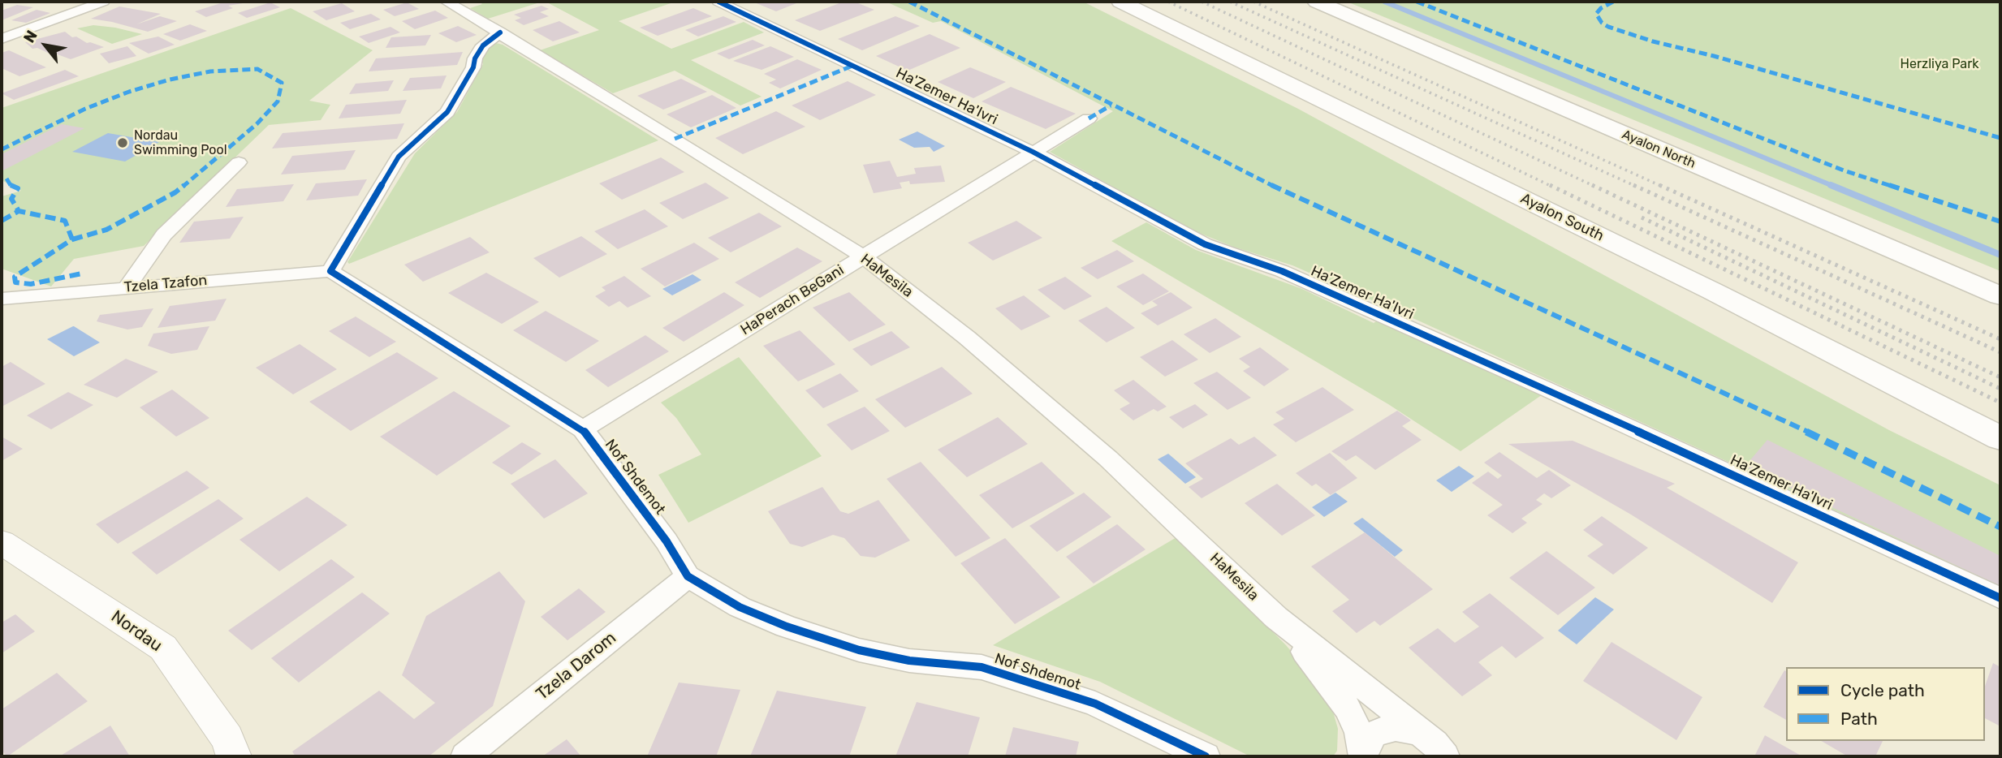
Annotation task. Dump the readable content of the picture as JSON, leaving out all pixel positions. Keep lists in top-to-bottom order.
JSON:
{
  "streets": {
    "highway": ["Ayalon North", "Ayalon South"],
    "street": [
      "Ha'Zemer Ha'Ivri",
      "HaMesila",
      "Tzela Tzafon",
      "HaPerach BeGani",
      "Nof Shdemot",
      "Nordau",
      "Tzela Darom"
    ]
  },
  "crossings": [
    ["Ha'Zemer Ha'Ivri", "HaPerach BeGani"],
    ["HaMesila", "HaPerach BeGani"],
    ["Tzela Tzafon", "Nof Shdemot"],
    ["HaPerach BeGani", "Nof Shdemot"],
    ["Nof Shdemot", "Tzela Darom"]
  ],
  "parks": ["Herzliya Park"],
  "places": ["Nordau Swimming Pool"],
  "legend": ["Cycle path", "Path"],
  "north": "top left"
}
